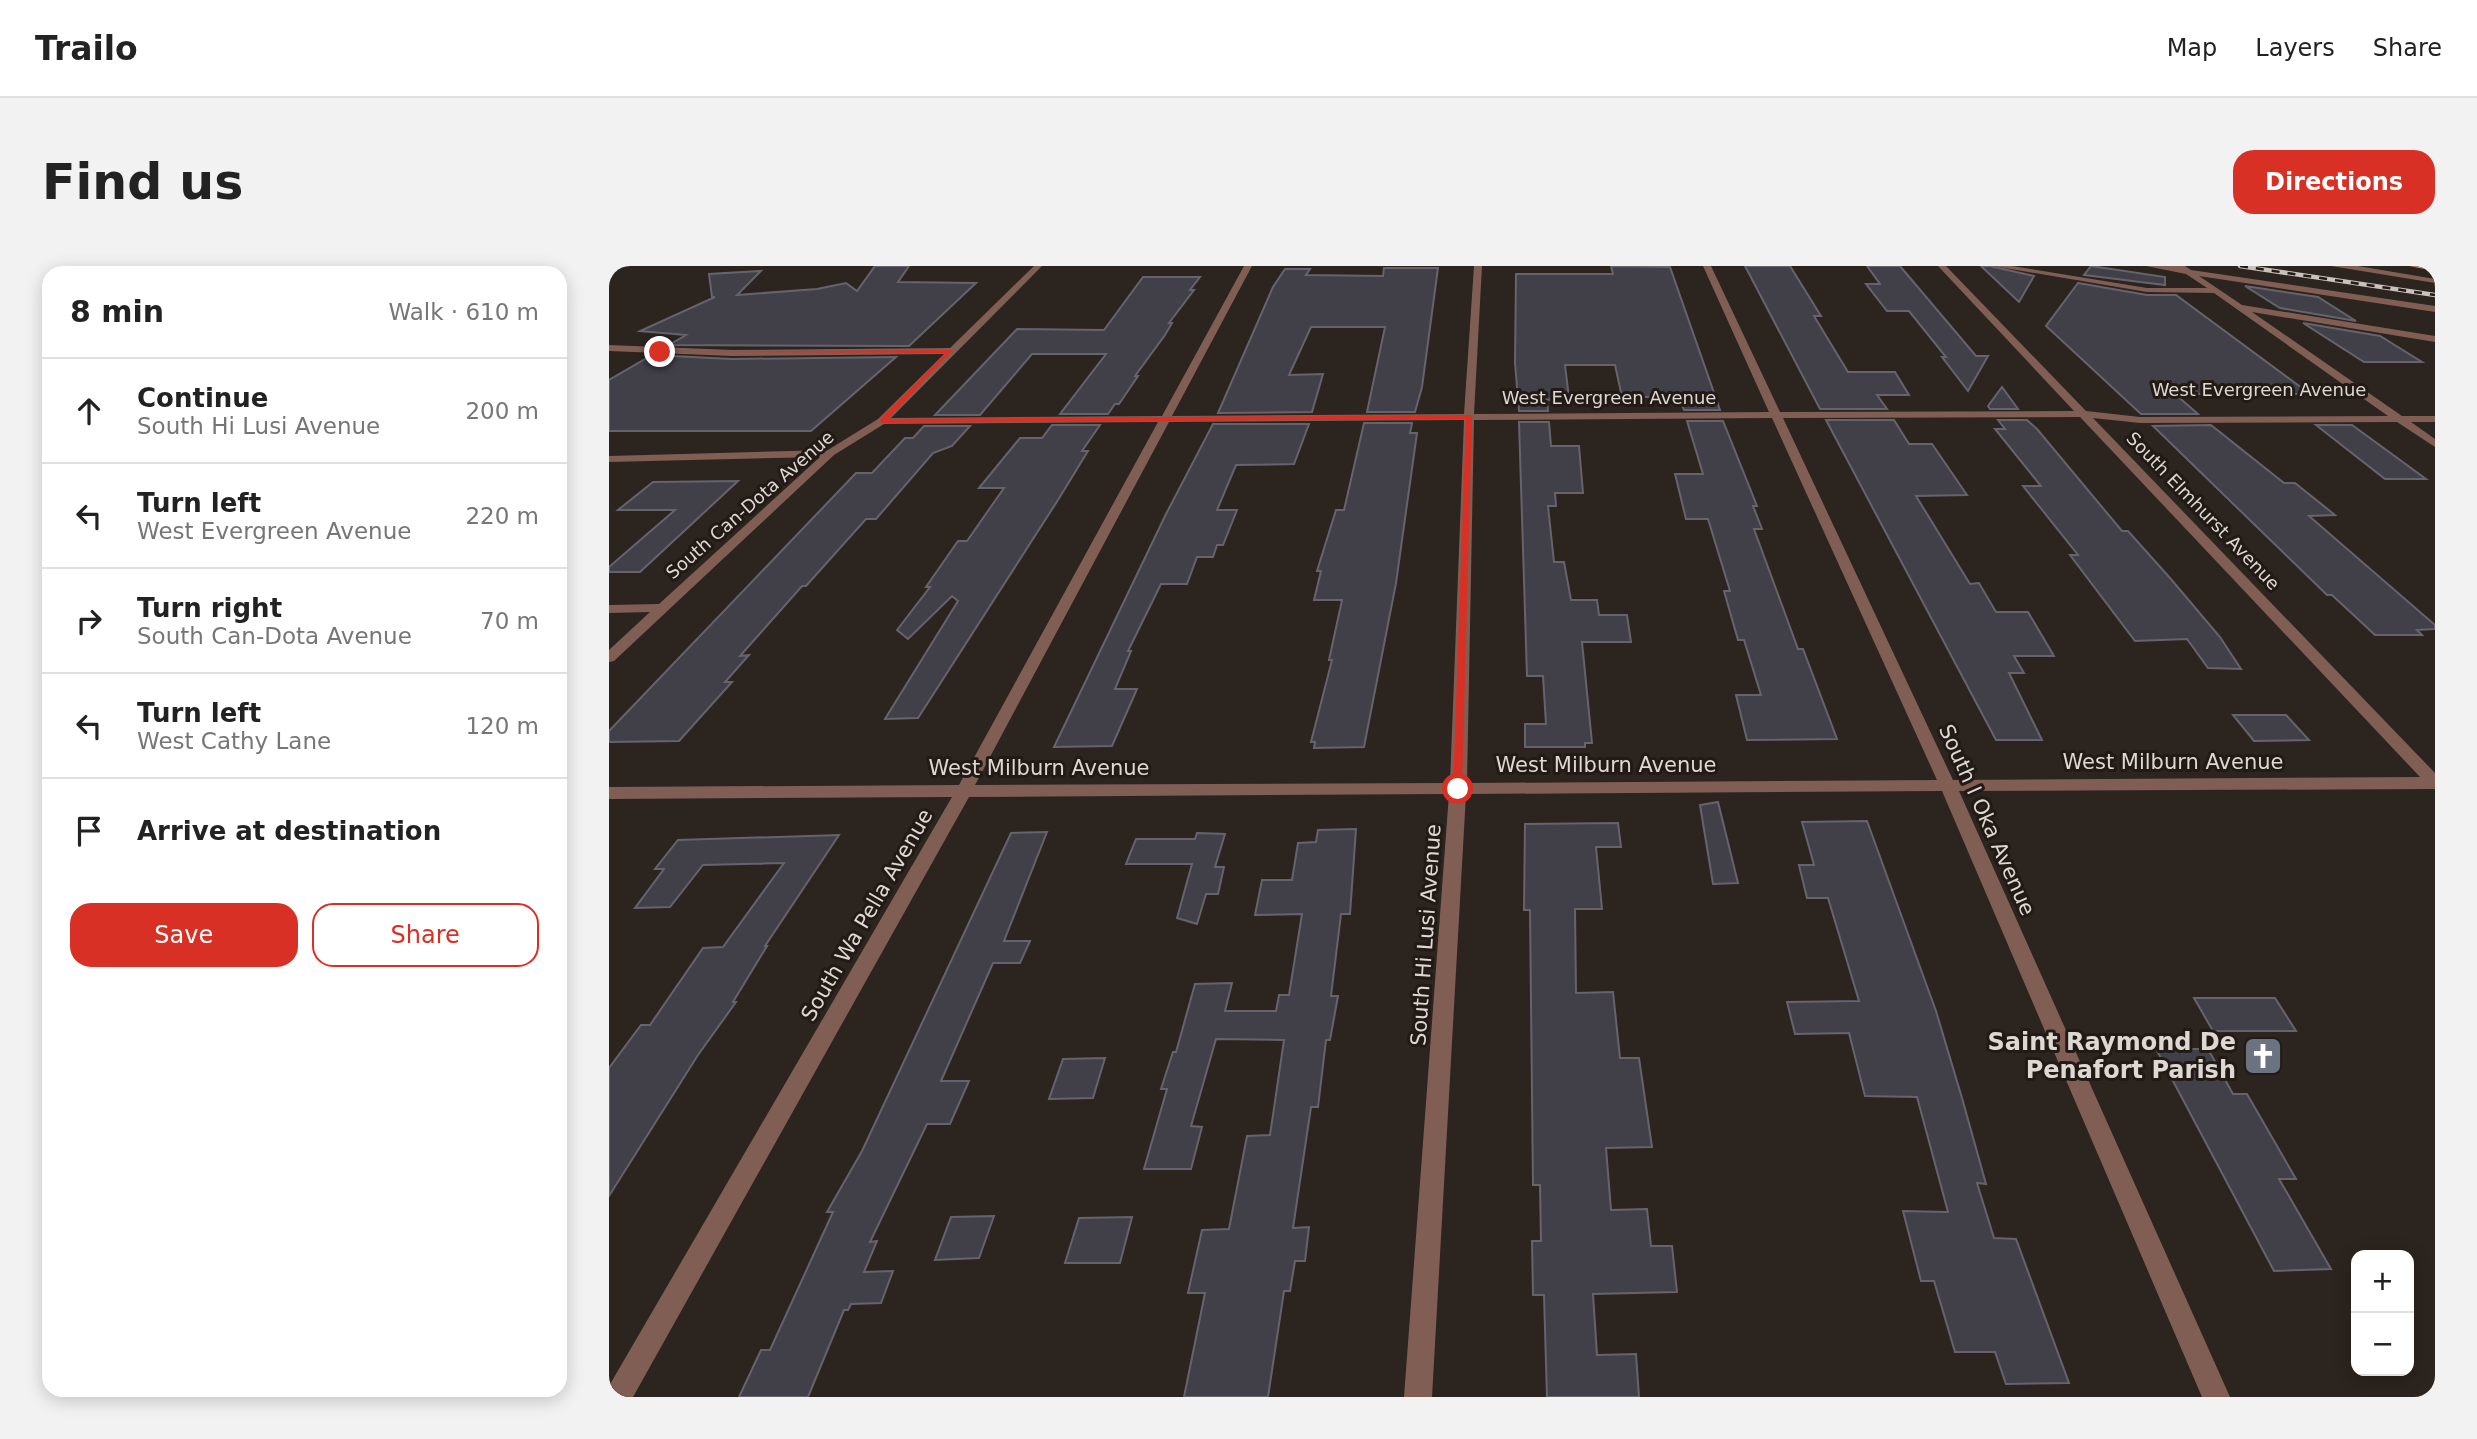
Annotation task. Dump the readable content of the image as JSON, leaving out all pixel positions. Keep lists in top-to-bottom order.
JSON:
{
  "streets": {
    "street": [
      "West Evergreen Avenue",
      "South Can-Dota Avenue",
      "South Elmhurst Avenue",
      "West Milburn Avenue",
      "South I Oka Avenue",
      "South Wa Pella Avenue",
      "South Hi Lusi Avenue"
    ]
  },
  "crossings": [
    ["West Evergreen Avenue", "South Can-Dota Avenue"],
    ["West Evergreen Avenue", "South Elmhurst Avenue"],
    ["West Evergreen Avenue", "South I Oka Avenue"],
    ["West Evergreen Avenue", "South Wa Pella Avenue"],
    ["West Evergreen Avenue", "South Hi Lusi Avenue"],
    ["South Elmhurst Avenue", "West Milburn Avenue"],
    ["West Milburn Avenue", "South I Oka Avenue"],
    ["West Milburn Avenue", "South Wa Pella Avenue"],
    ["West Milburn Avenue", "South Hi Lusi Avenue"]
  ],
  "places": {
    "church": ["Saint Raymond De Penafort Parish"]
  },
  "page": {
    "header": "Trailo",
    "nav": ["Map", "Layers", "Share"],
    "buttons": [
      "Directions",
      ["Save", "Share"]
    ],
    "title": "Find us",
    "heading": ["8 min", "Walk · 610 m"],
    "list": [
      ["Continue", "South Hi Lusi Avenue", "200 m"],
      ["Turn left", "West Evergreen Avenue", "220 m"],
      ["Turn right", "South Can-Dota Avenue", "70 m"],
      ["Turn left", "West Cathy Lane", "120 m"],
      "Arrive at destination"
    ],
    "map_buttons": ["+", "−"]
  }
}
